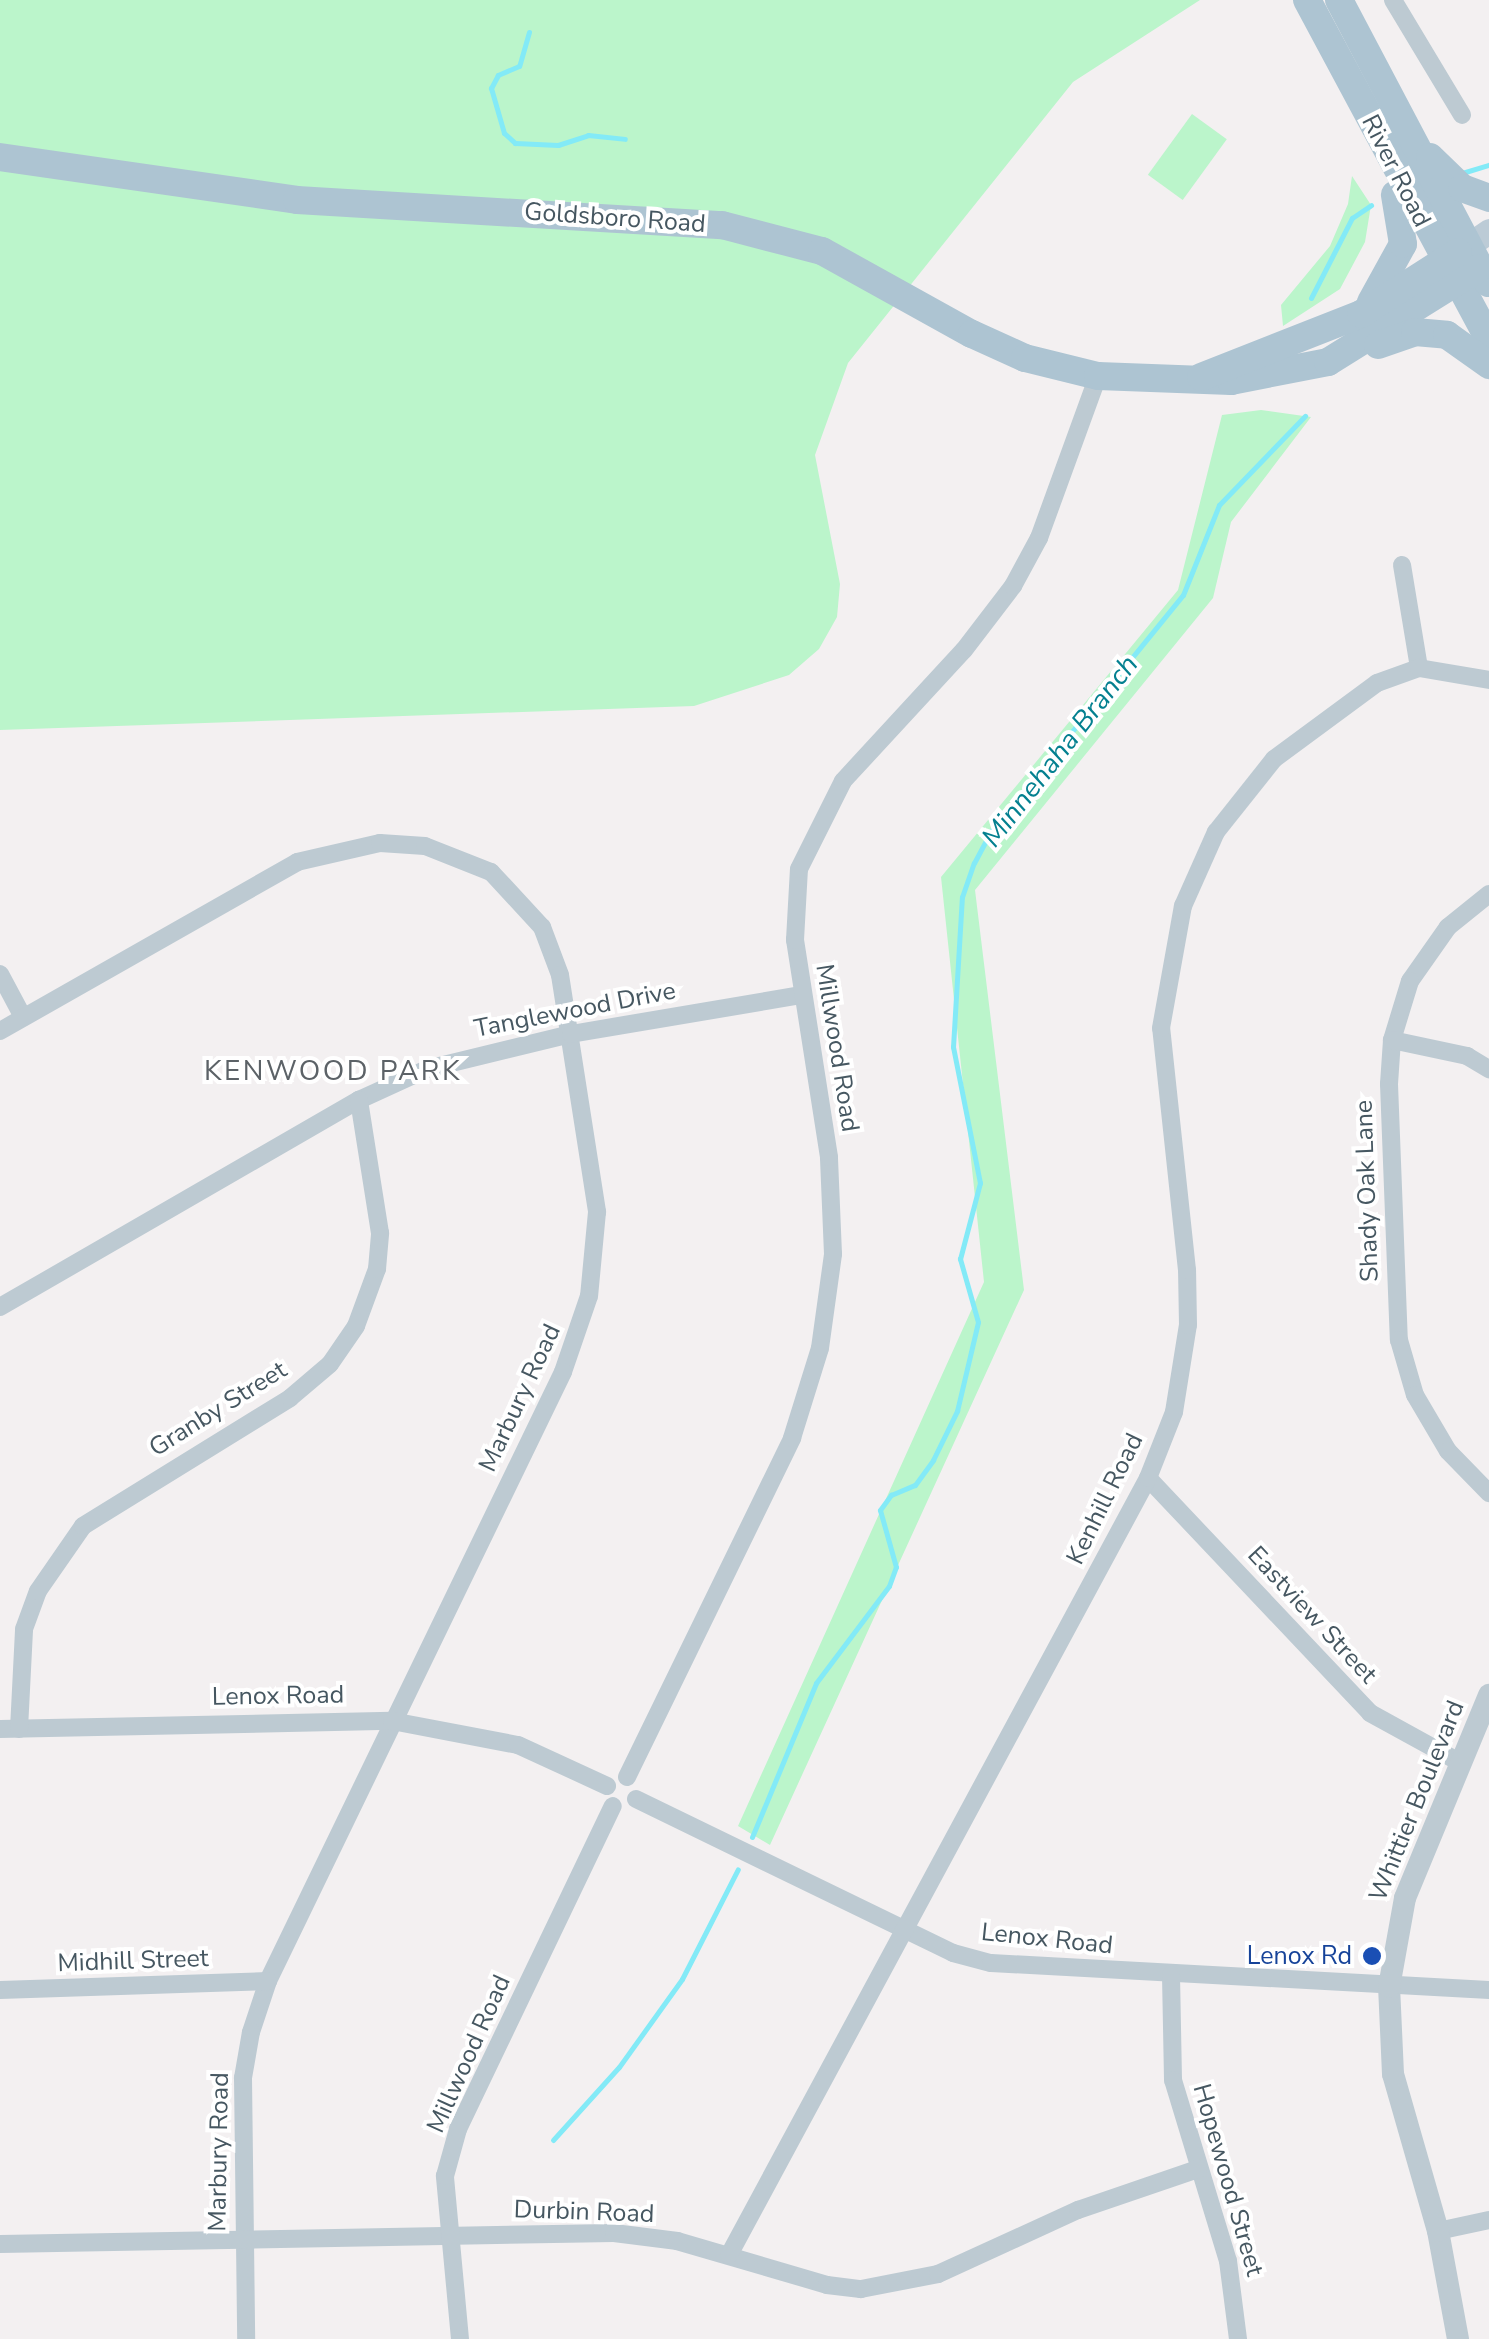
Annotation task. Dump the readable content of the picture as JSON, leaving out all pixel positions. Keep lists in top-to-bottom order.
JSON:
{
  "streets": {
    "main road": ["River Road", "Goldsboro Road"],
    "street": [
      "Tanglewood Drive",
      "Millwood Road",
      "Shady Oak Lane",
      "Marbury Road",
      "Granby Street",
      "Kenhill Road",
      "Eastview Street",
      "Lenox Road",
      "Whittier Boulevard",
      "Midhill Street",
      "Hopewood Street",
      "Durbin Road"
    ]
  },
  "crossings": [
    ["River Road", "Goldsboro Road"],
    ["Goldsboro Road", "Millwood Road"],
    ["Tanglewood Drive", "Millwood Road"],
    ["Tanglewood Drive", "Marbury Road"],
    ["Tanglewood Drive", "Granby Street"],
    ["Millwood Road", "Lenox Road"],
    ["Millwood Road", "Durbin Road"],
    ["Marbury Road", "Lenox Road"],
    ["Marbury Road", "Midhill Street"],
    ["Marbury Road", "Durbin Road"],
    ["Granby Street", "Lenox Road"],
    ["Kenhill Road", "Eastview Street"],
    ["Kenhill Road", "Lenox Road"],
    ["Kenhill Road", "Durbin Road"],
    ["Eastview Street", "Whittier Boulevard"],
    ["Lenox Road", "Whittier Boulevard"],
    ["Lenox Road", "Hopewood Street"],
    ["Hopewood Street", "Durbin Road"]
  ],
  "districts": ["KENWOOD PARK"],
  "water": ["Minnehaha Branch"],
  "places": ["Lenox Rd"]
}
